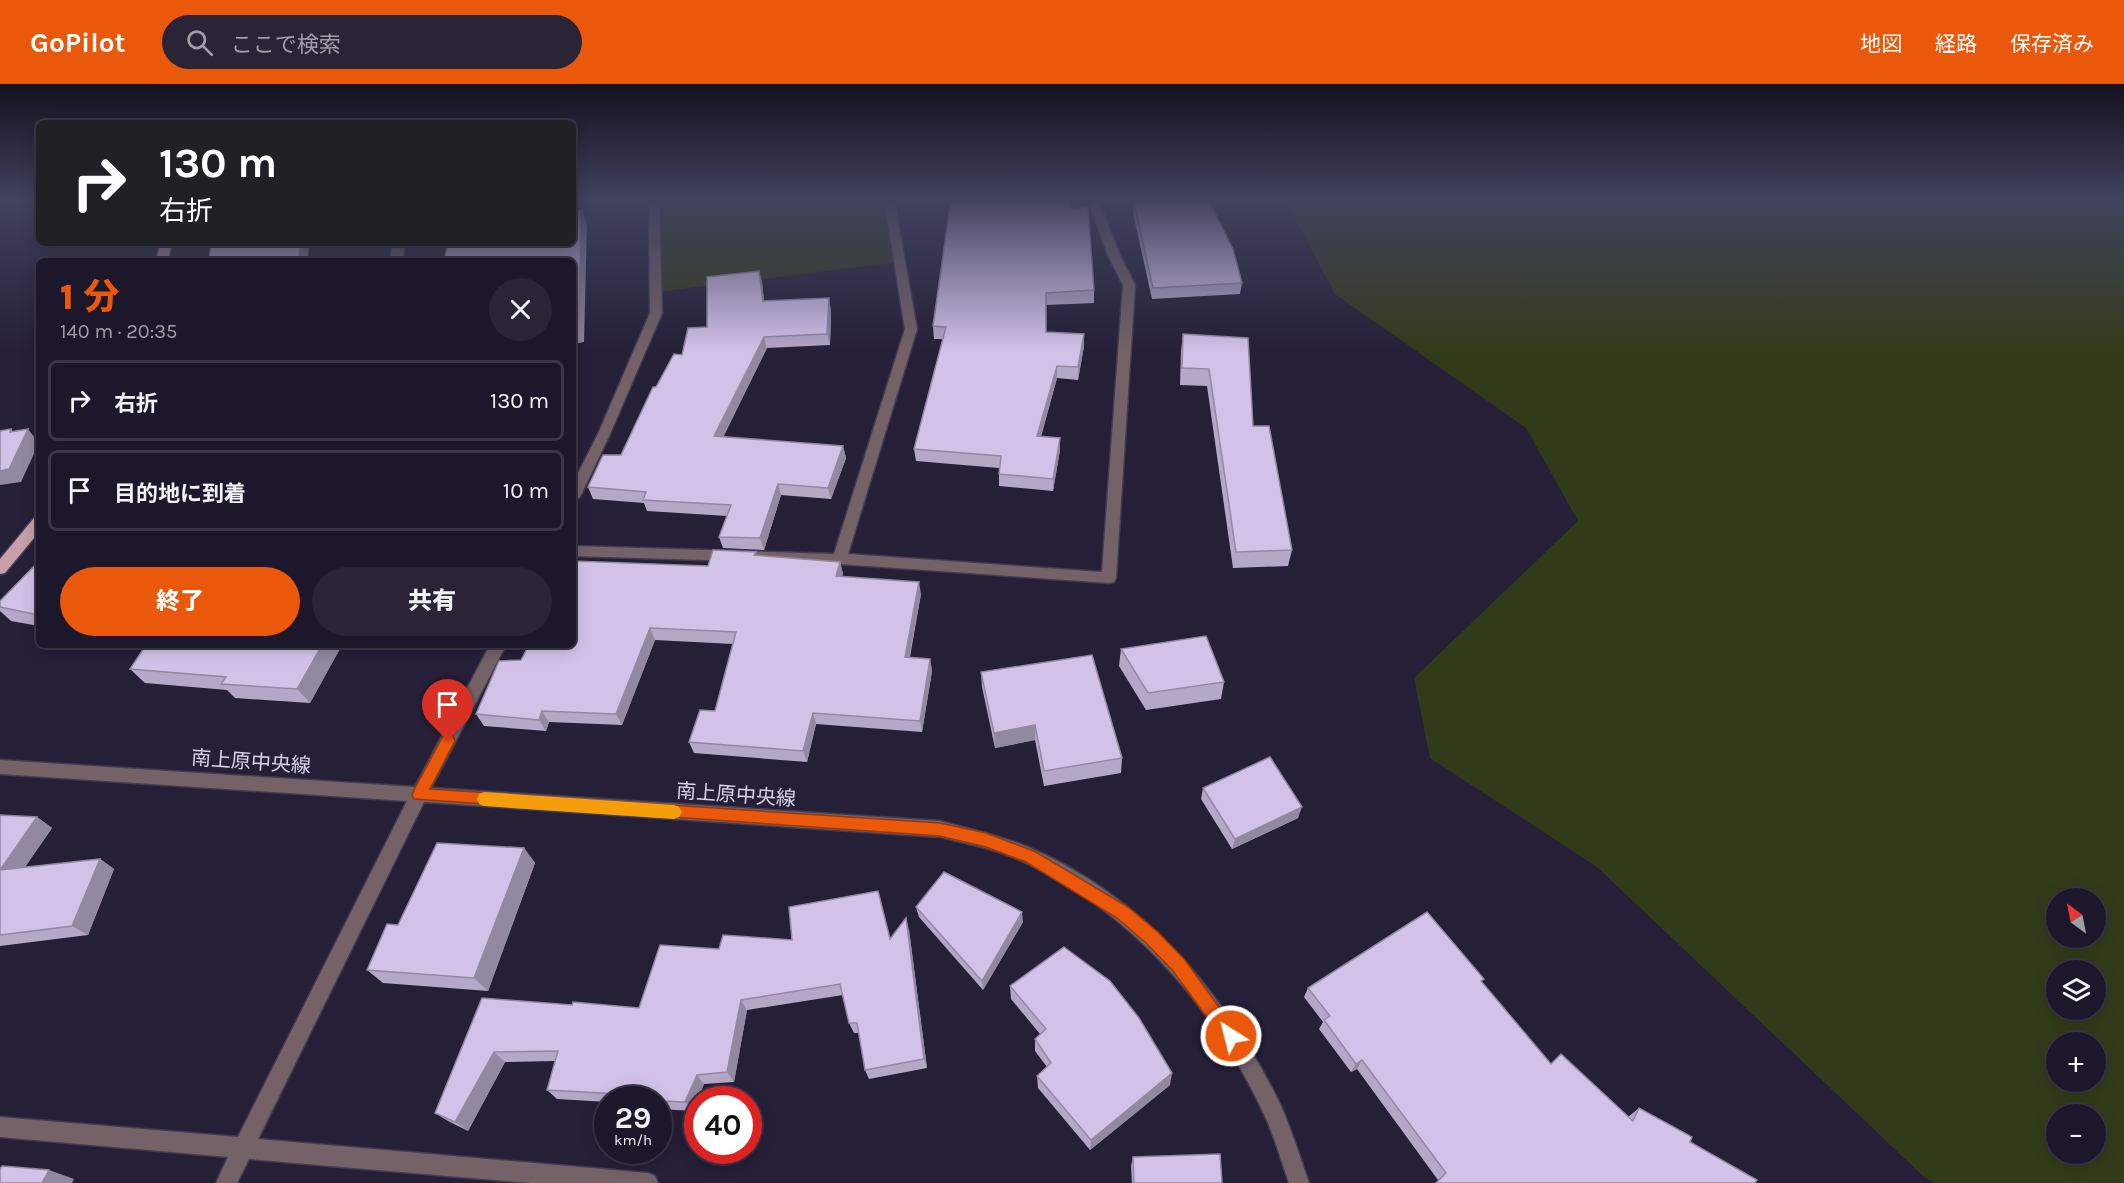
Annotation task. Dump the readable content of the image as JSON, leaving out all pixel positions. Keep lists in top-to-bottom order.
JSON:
{
  "streets": {
    "street": ["南上原中央線"]
  },
  "north": "top left",
  "page": {
    "header": "GoPilot",
    "search": "ここで検索",
    "nav": ["地図", "経路", "保存済み"],
    "turn": ["130 m", "右折"],
    "heading": ["1 分", "140 m · 20:35"],
    "list": [
      {
        "name": "右折",
        "value": "130 m"
      },
      {
        "name": "目的地に到着",
        "value": "10 m"
      }
    ],
    "buttons": ["終了", "共有"],
    "map_buttons": ["+", "−"],
    "speed": "29 km/h",
    "limit": "40"
  }
}
